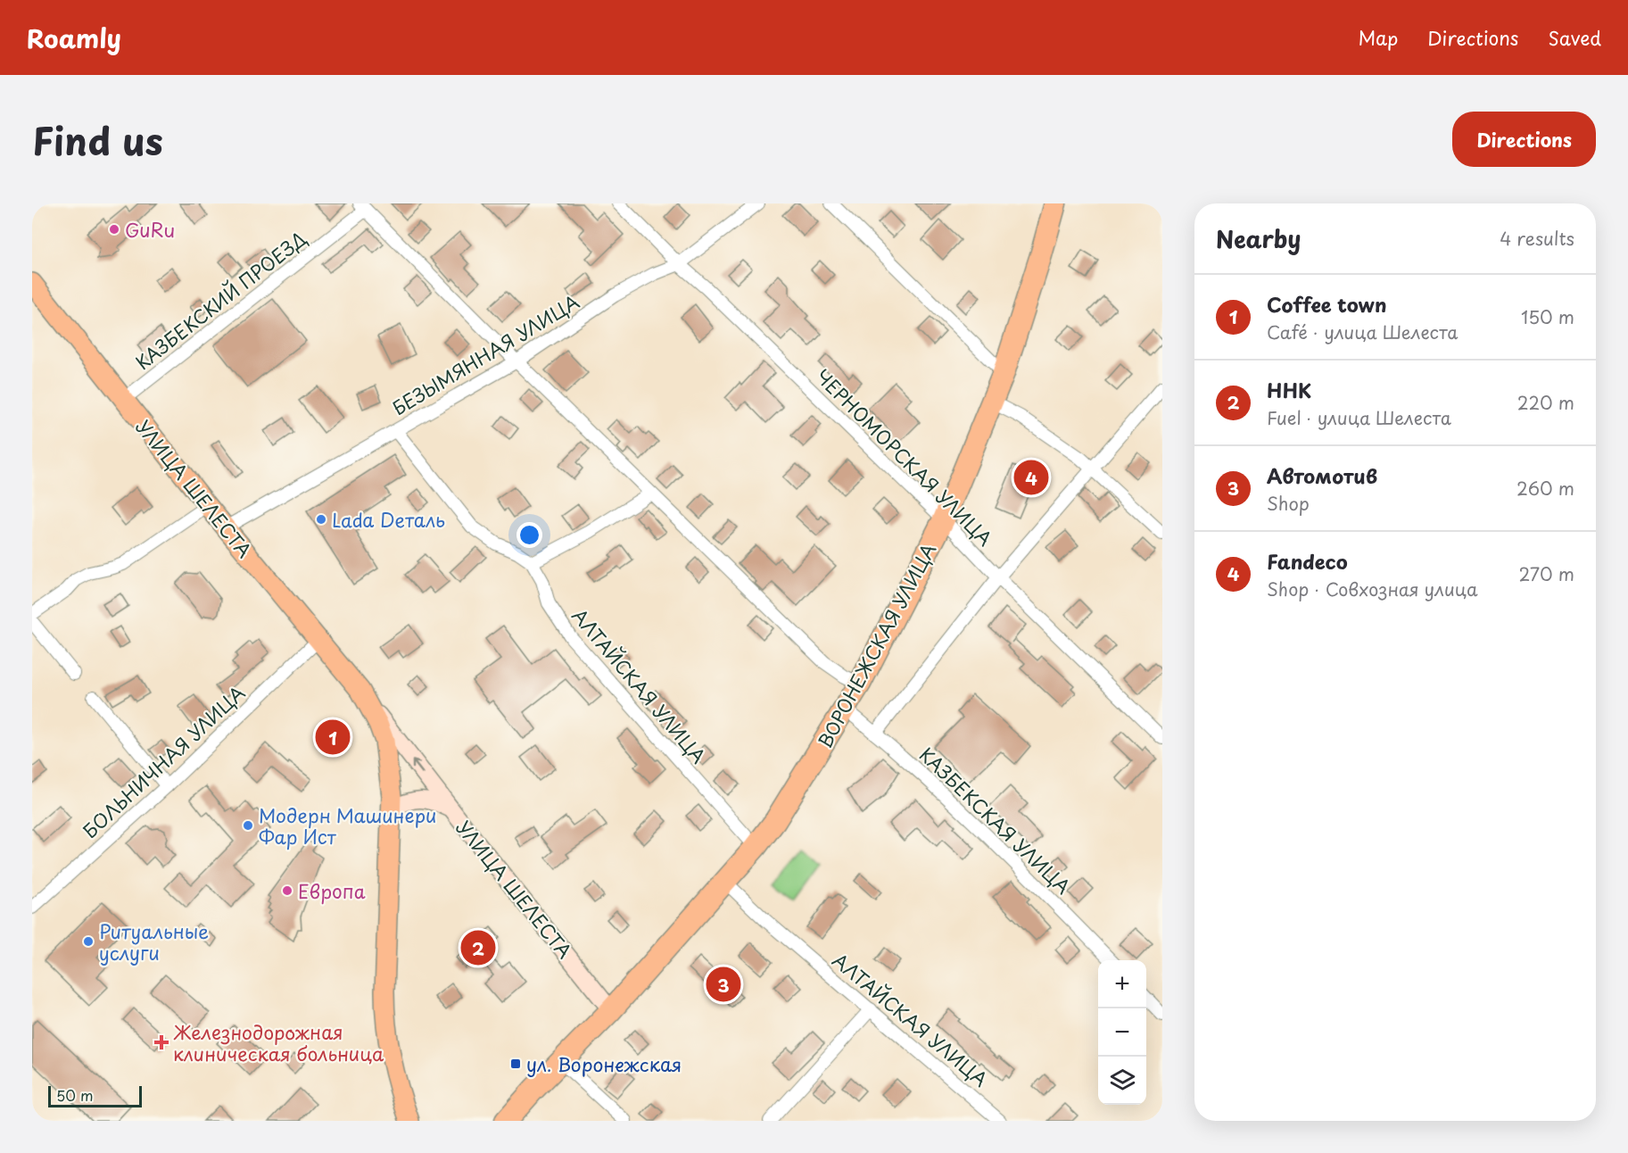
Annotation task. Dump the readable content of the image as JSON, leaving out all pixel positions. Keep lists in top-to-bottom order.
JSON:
{
  "streets": {
    "highway": ["ВОРОНЕЖСКАЯ УЛИЦА"],
    "main road": ["УЛИЦА ШЕЛЕСТА"],
    "street": [
      "КАЗБЕКСКИЙ ПРОЕЗД",
      "БЕЗЫМЯННАЯ УЛИЦА",
      "ЧЕРНОМОРСКАЯ УЛИЦА",
      "АЛТАЙСКАЯ УЛИЦА",
      "БОЛЬНИЧНАЯ УЛИЦА",
      "КАЗБЕКСКАЯ УЛИЦА"
    ]
  },
  "crossings": [
    ["КАЗБЕКСКИЙ ПРОЕЗД", "УЛИЦА ШЕЛЕСТА"],
    ["БЕЗЫМЯННАЯ УЛИЦА", "ЧЕРНОМОРСКАЯ УЛИЦА"],
    ["БЕЗЫМЯННАЯ УЛИЦА", "УЛИЦА ШЕЛЕСТА"],
    ["ЧЕРНОМОРСКАЯ УЛИЦА", "ВОРОНЕЖСКАЯ УЛИЦА"],
    ["УЛИЦА ШЕЛЕСТА", "ВОРОНЕЖСКАЯ УЛИЦА"],
    ["УЛИЦА ШЕЛЕСТА", "БОЛЬНИЧНАЯ УЛИЦА"],
    ["ВОРОНЕЖСКАЯ УЛИЦА", "АЛТАЙСКАЯ УЛИЦА"],
    ["ВОРОНЕЖСКАЯ УЛИЦА", "КАЗБЕКСКАЯ УЛИЦА"]
  ],
  "places": {
    "other": [
      "GuRu",
      "Lada Dеталь",
      "Модерн Машинери Фар Ист",
      "Европа",
      "Ритуальные услуги"
    ],
    "health": ["Железнодорожная клиническая больница"],
    "transit": ["ул. Воронежская"]
  },
  "scale_bar": "50 m",
  "page": {
    "header": "Roamly",
    "nav": ["Map", "Directions", "Saved"],
    "title": "Find us",
    "buttons": "Directions",
    "heading": ["Nearby", "4 results"],
    "list": [
      {
        "mark": "1",
        "name": "Coffee town",
        "note": "Café · улица Шелеста",
        "value": "150 m"
      },
      {
        "mark": "2",
        "name": "ННК",
        "note": "Fuel · улица Шелеста",
        "value": "220 m"
      },
      {
        "mark": "3",
        "name": "Автомотив",
        "note": "Shop",
        "value": "260 m"
      },
      {
        "mark": "4",
        "name": "Fandeco",
        "note": "Shop · Совхозная улица",
        "value": "270 m"
      }
    ],
    "pins": [
      "4",
      "1",
      "2",
      "3"
    ],
    "map_buttons": ["+", "−"],
    "scale": "50 m"
  }
}
